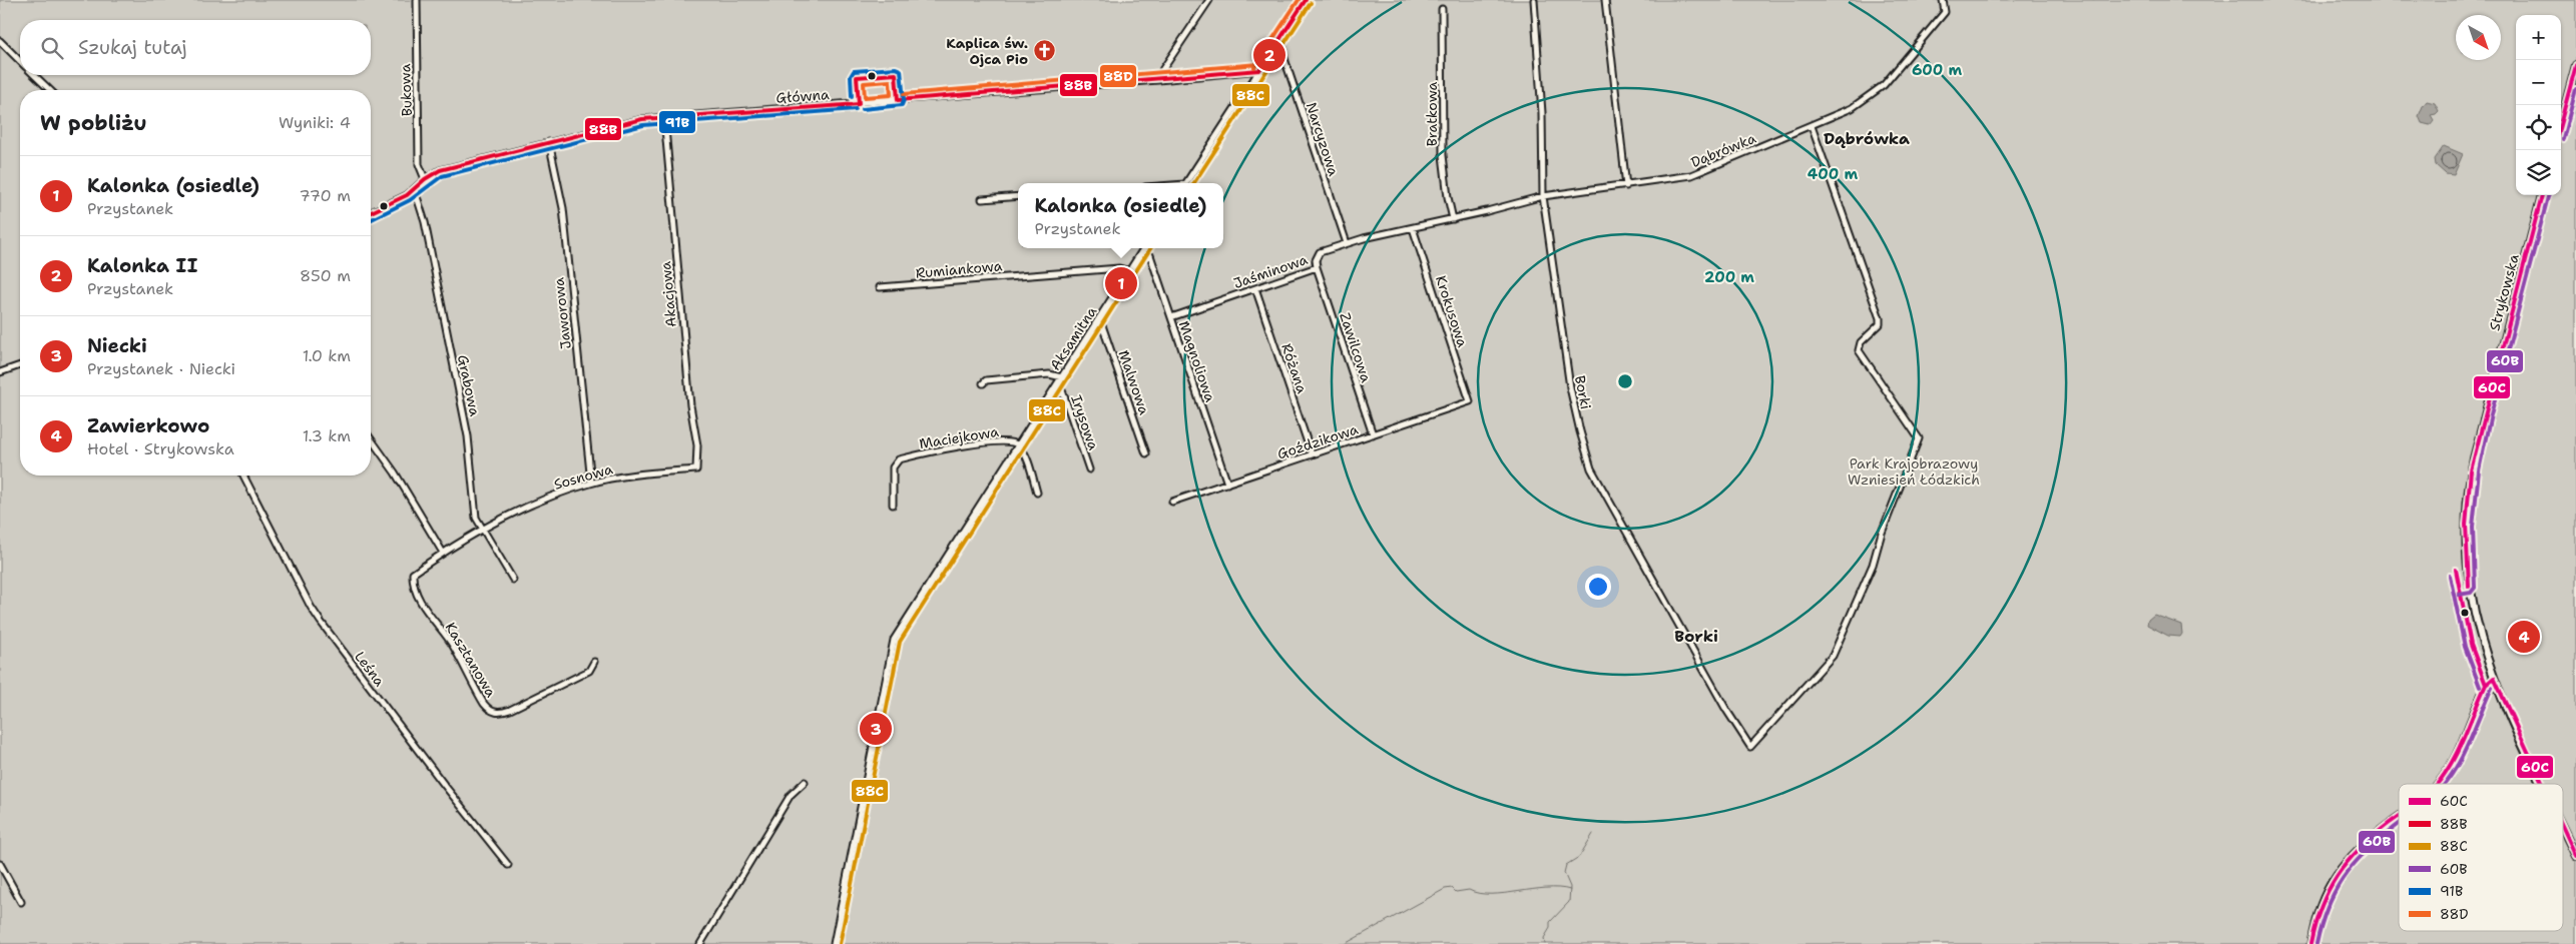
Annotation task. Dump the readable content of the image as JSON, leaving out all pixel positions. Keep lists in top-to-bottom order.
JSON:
{
  "streets": {
    "main road": ["Strykowska"],
    "street": [
      "Bukowa",
      "Główna",
      "Bratkowa",
      "Narcyzowa",
      "Dąbrówka",
      "Rumiankowa",
      "Jaśminowa",
      "Akacjowa",
      "Krokusowa",
      "Jaworowa",
      "Aksamitna",
      "Zawilcowa",
      "Magnoliowa",
      "Różana",
      "Malwowa",
      "Grabowa",
      "Borki",
      "Irysowa",
      "Maciejkowa",
      "Goździkowa",
      "Sosnowa",
      "Kasztanowa",
      "Leśna"
    ]
  },
  "crossings": [
    ["Bukowa", "Główna"],
    ["Główna", "Akacjowa"],
    ["Główna", "Jaworowa"],
    ["Główna", "Grabowa"],
    ["Bratkowa", "Dąbrówka"],
    ["Bratkowa", "Jaśminowa"],
    ["Narcyzowa", "Jaśminowa"],
    ["Dąbrówka", "Jaśminowa"],
    ["Dąbrówka", "Borki"],
    ["Rumiankowa", "Aksamitna"],
    ["Jaśminowa", "Krokusowa"],
    ["Jaśminowa", "Zawilcowa"],
    ["Jaśminowa", "Magnoliowa"],
    ["Jaśminowa", "Różana"],
    ["Akacjowa", "Sosnowa"],
    ["Krokusowa", "Goździkowa"],
    ["Jaworowa", "Sosnowa"],
    ["Aksamitna", "Malwowa"],
    ["Aksamitna", "Irysowa"],
    ["Aksamitna", "Maciejkowa"],
    ["Zawilcowa", "Goździkowa"],
    ["Magnoliowa", "Goździkowa"],
    ["Różana", "Goździkowa"],
    ["Grabowa", "Sosnowa"],
    ["Grabowa", "Kasztanowa"],
    ["Sosnowa", "Kasztanowa"]
  ],
  "districts": ["Dąbrówka", "Borki"],
  "parks": ["Park Krajobrazowy Wzniesień Łódzkich"],
  "places": {
    "church": ["Kaplica św. Ojca Pio"]
  },
  "lines": [
    "transit line 88B",
    "transit line 88D",
    "transit line 88C",
    "transit line 60C",
    "transit line 91B",
    "transit line 60B"
  ],
  "legend": [
    "60C",
    "88B",
    "88C",
    "60B",
    "91B",
    "88D"
  ],
  "north": "bottom right",
  "page": {
    "map_buttons": ["+", "−"],
    "search": "Szukaj tutaj",
    "pins": [
      "2",
      "1",
      "4",
      "3"
    ],
    "heading": ["W pobliżu", "Wyniki: 4"],
    "list": [
      {
        "mark": "1",
        "name": "Kalonka (osiedle)",
        "note": "Przystanek",
        "value": "770 m"
      },
      {
        "mark": "2",
        "name": "Kalonka II",
        "note": "Przystanek",
        "value": "850 m"
      },
      {
        "mark": "3",
        "name": "Niecki",
        "note": "Przystanek · Niecki",
        "value": "1.0 km"
      },
      {
        "mark": "4",
        "name": "Zawierkowo",
        "note": "Hotel · Strykowska",
        "value": "1.3 km"
      }
    ],
    "popup": ["Kalonka (osiedle)", "Przystanek"]
  },
  "rings": ["600 m", "400 m", "200 m"]
}
